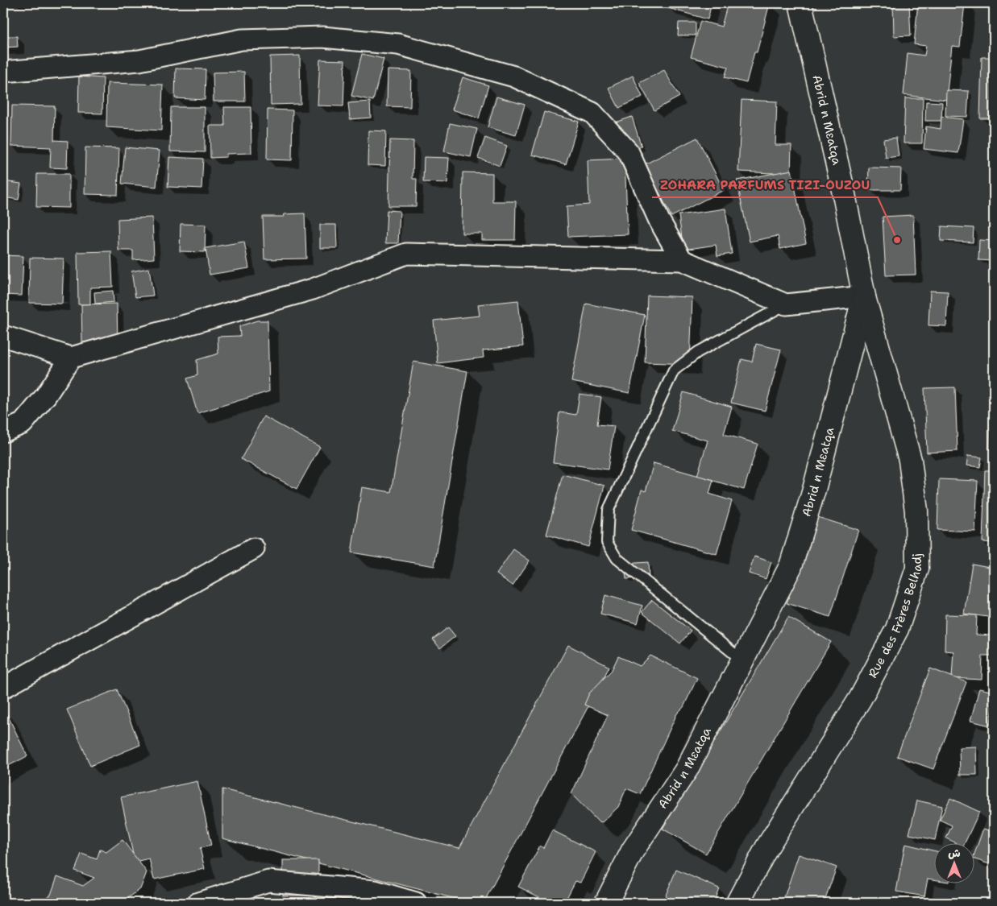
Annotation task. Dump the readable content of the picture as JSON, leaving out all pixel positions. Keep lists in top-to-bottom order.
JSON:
{
  "streets": {
    "main road": ["Abrid n Mɛatqa", "Rue des Frères Belhadj"]
  },
  "crossings": [
    ["Abrid n Mɛatqa", "Rue des Frères Belhadj"]
  ],
  "places": ["ZOHARA PARFUMS TIZI-OUZOU"],
  "north": "top"
}
